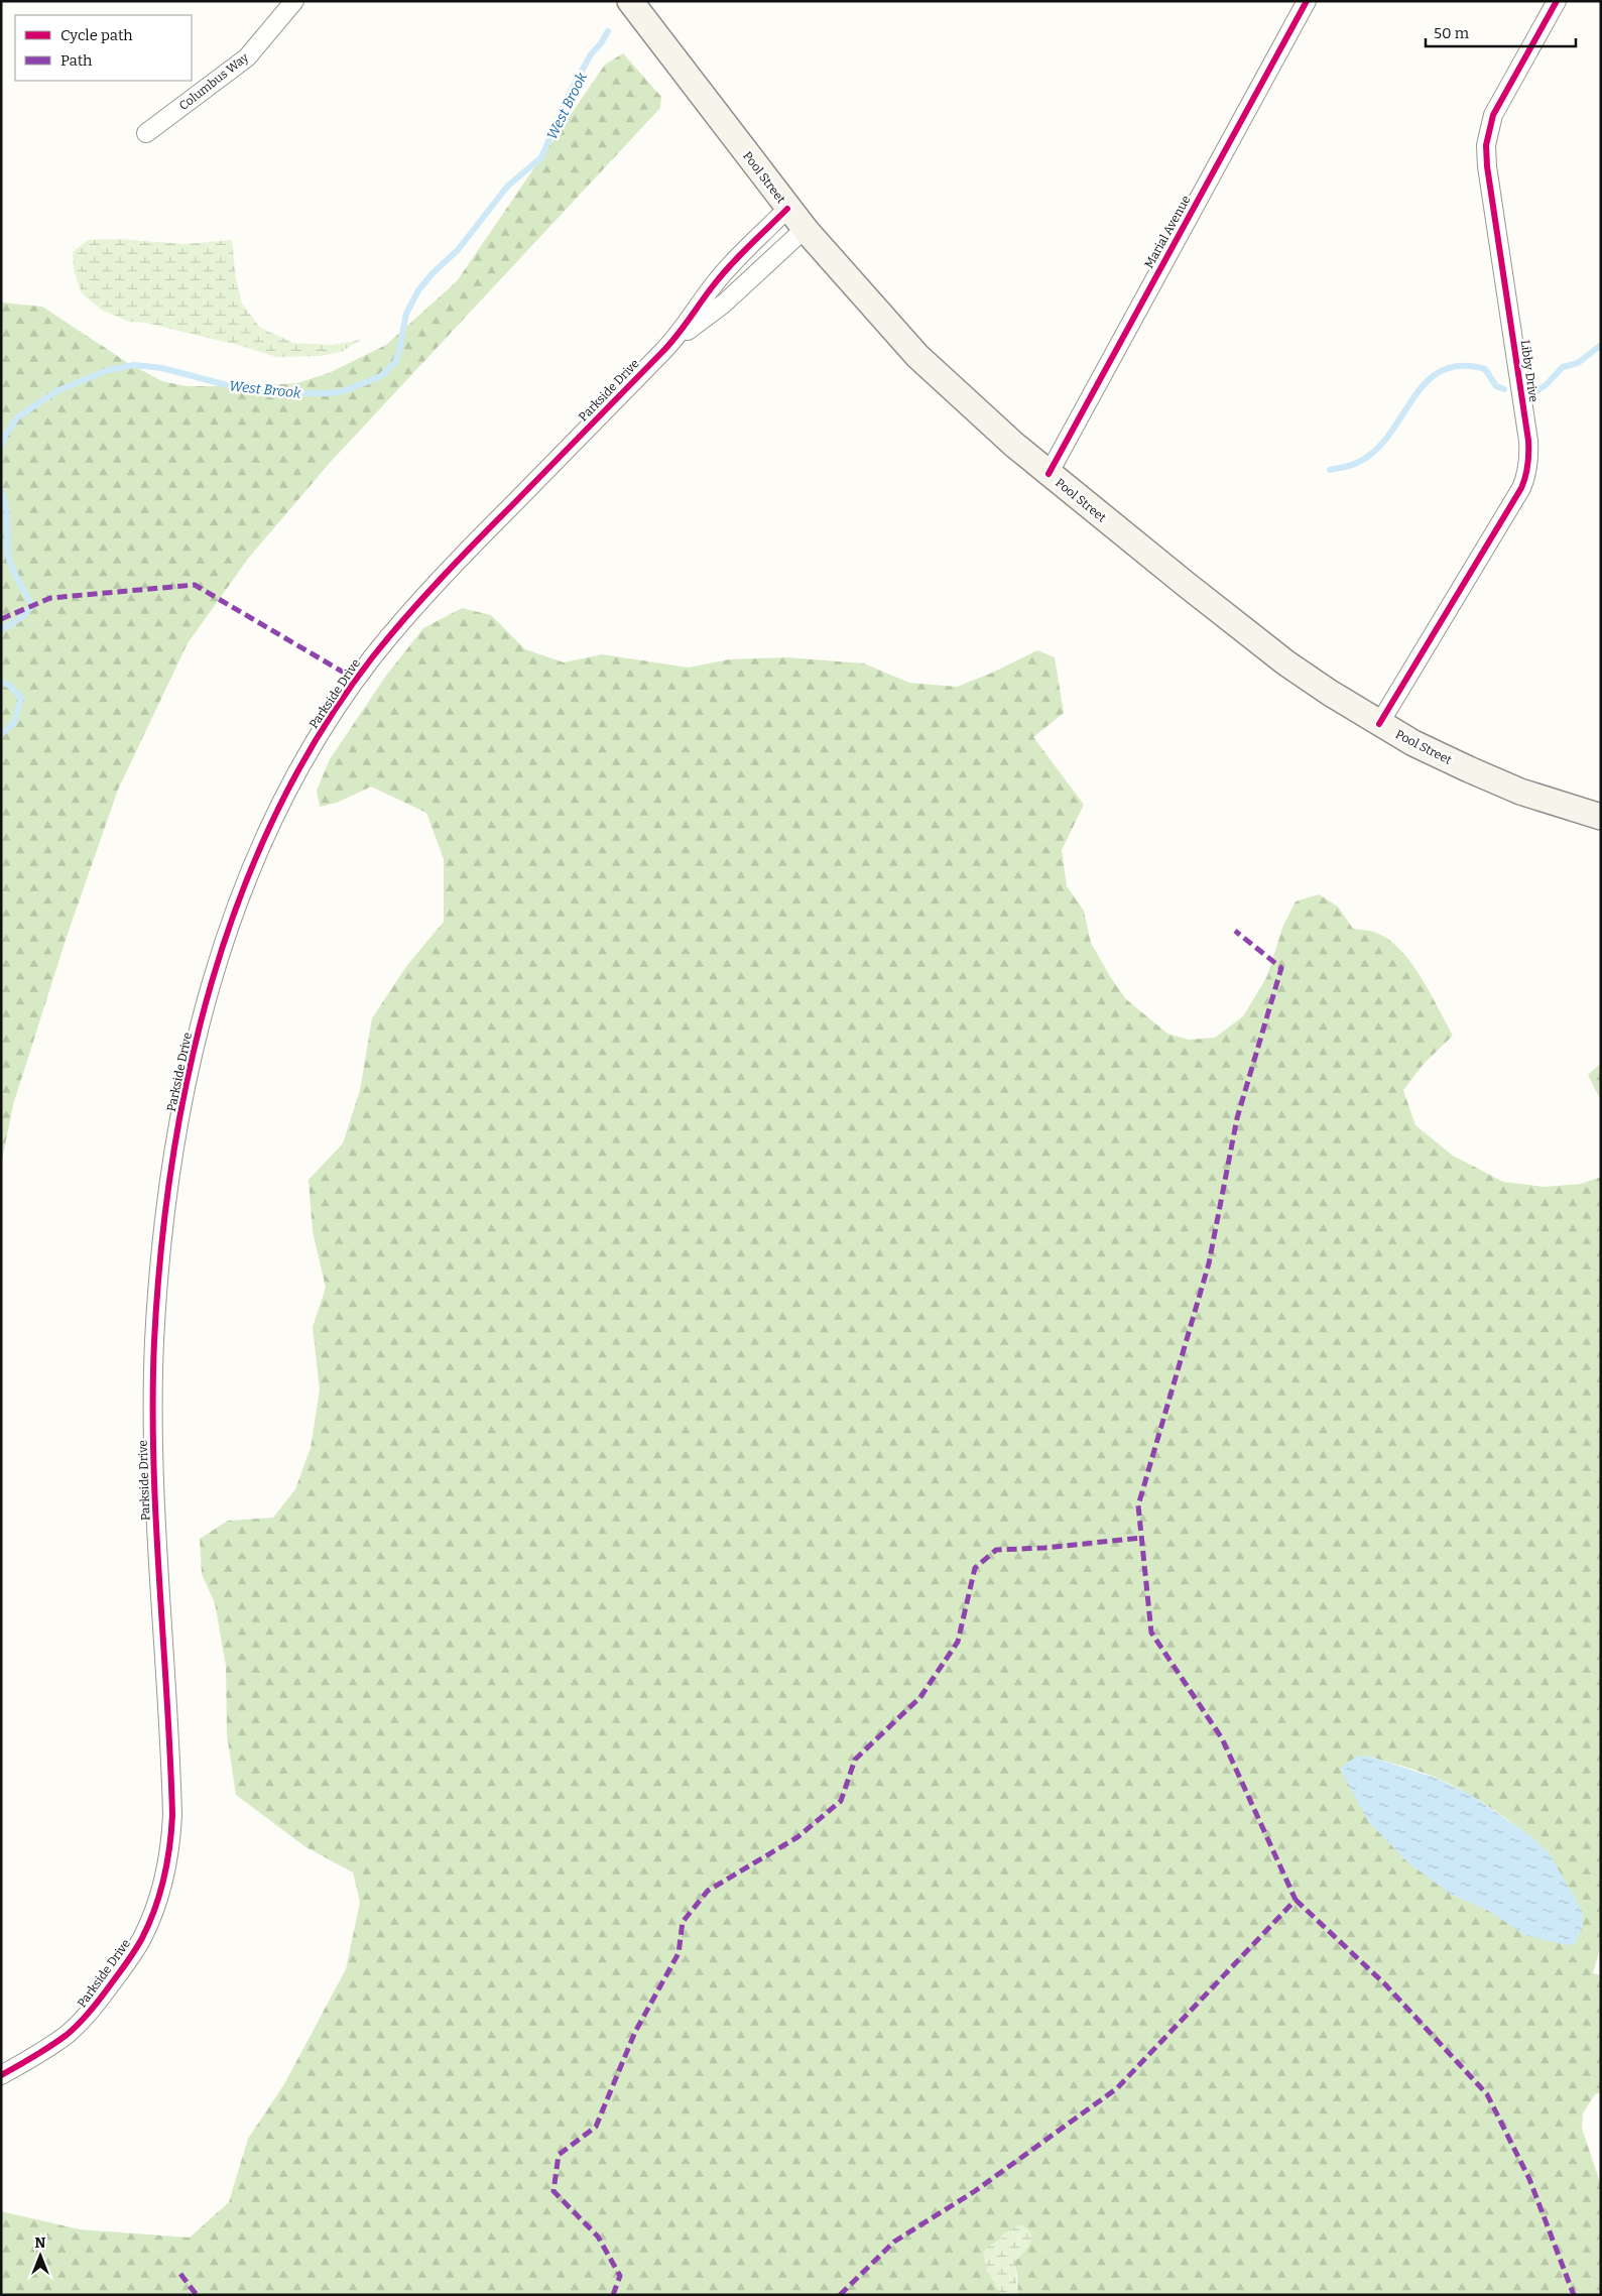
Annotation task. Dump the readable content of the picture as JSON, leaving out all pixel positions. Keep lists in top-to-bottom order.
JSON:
{
  "streets": {
    "main road": ["Pool Street"],
    "street": [
      "Columbus Way",
      "Marial Avenue",
      "Libby Drive",
      "Parkside Drive"
    ]
  },
  "crossings": [
    ["Pool Street", "Marial Avenue"],
    ["Pool Street", "Libby Drive"],
    ["Pool Street", "Parkside Drive"]
  ],
  "water": ["West Brook"],
  "legend": ["Cycle path", "Path"],
  "scale_bar": "50 m",
  "north": "top"
}
